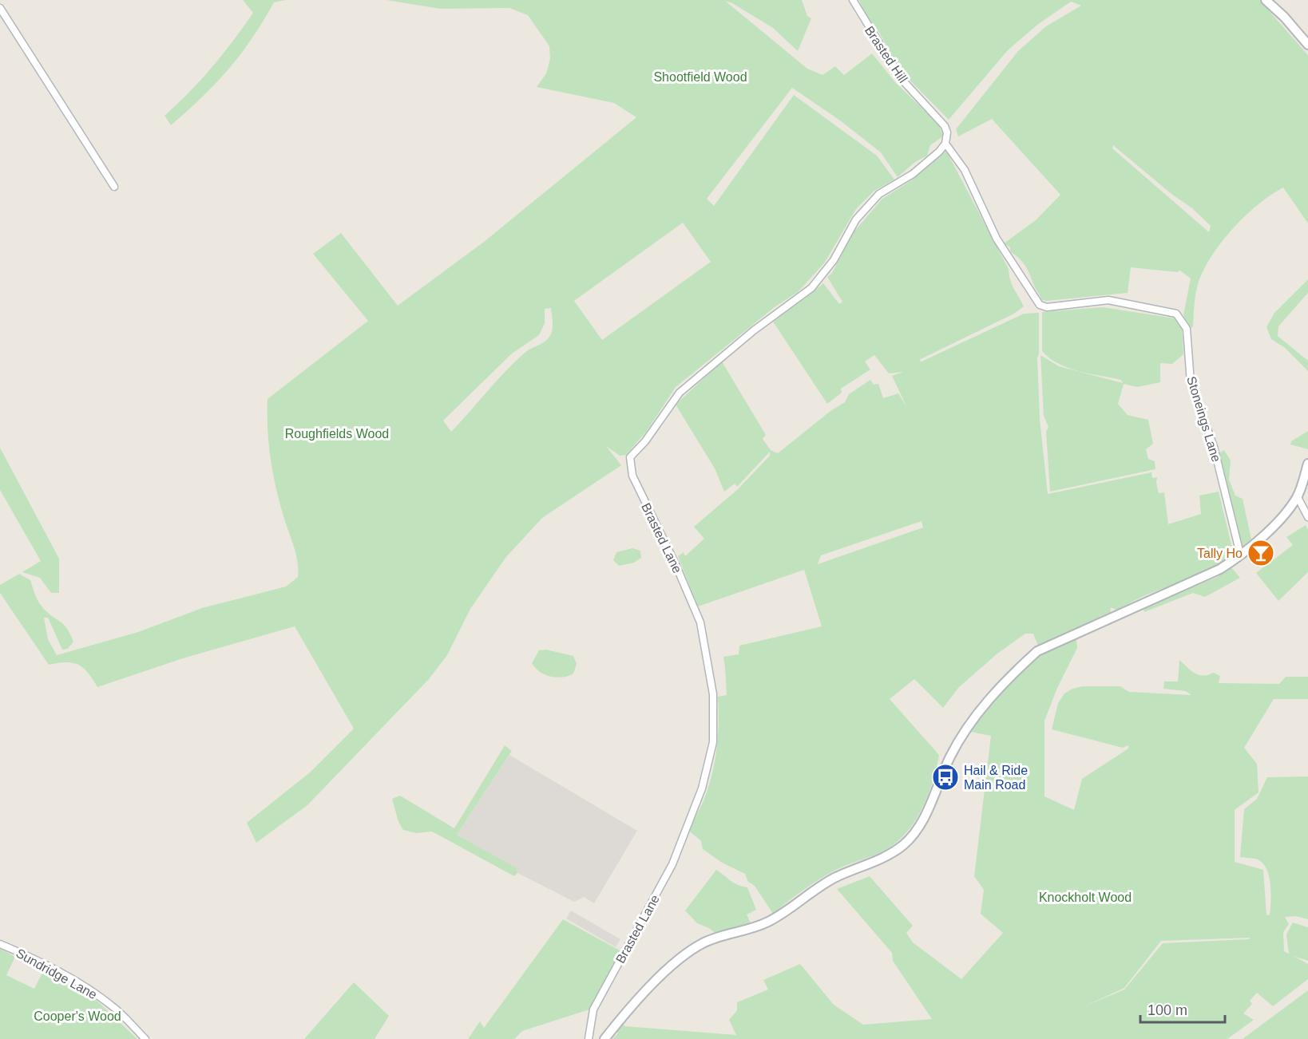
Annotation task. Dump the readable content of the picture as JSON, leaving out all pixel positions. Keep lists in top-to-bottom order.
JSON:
{
  "streets": {
    "street": [
      "Brasted Hill",
      "Stoneings Lane",
      "Brasted Lane",
      "Sundridge Lane"
    ]
  },
  "crossings": [
    ["Brasted Hill", "Stoneings Lane"],
    ["Brasted Hill", "Brasted Lane"],
    ["Stoneings Lane", "Brasted Lane"]
  ],
  "parks": [
    "Shootfield Wood",
    "Roughfields Wood",
    "Knockholt Wood",
    "Cooper's Wood"
  ],
  "places": {
    "bar": ["Tally Ho"],
    "bus stop": ["Hail & Ride Main Road"]
  },
  "scale_bar": "100 m"
}
